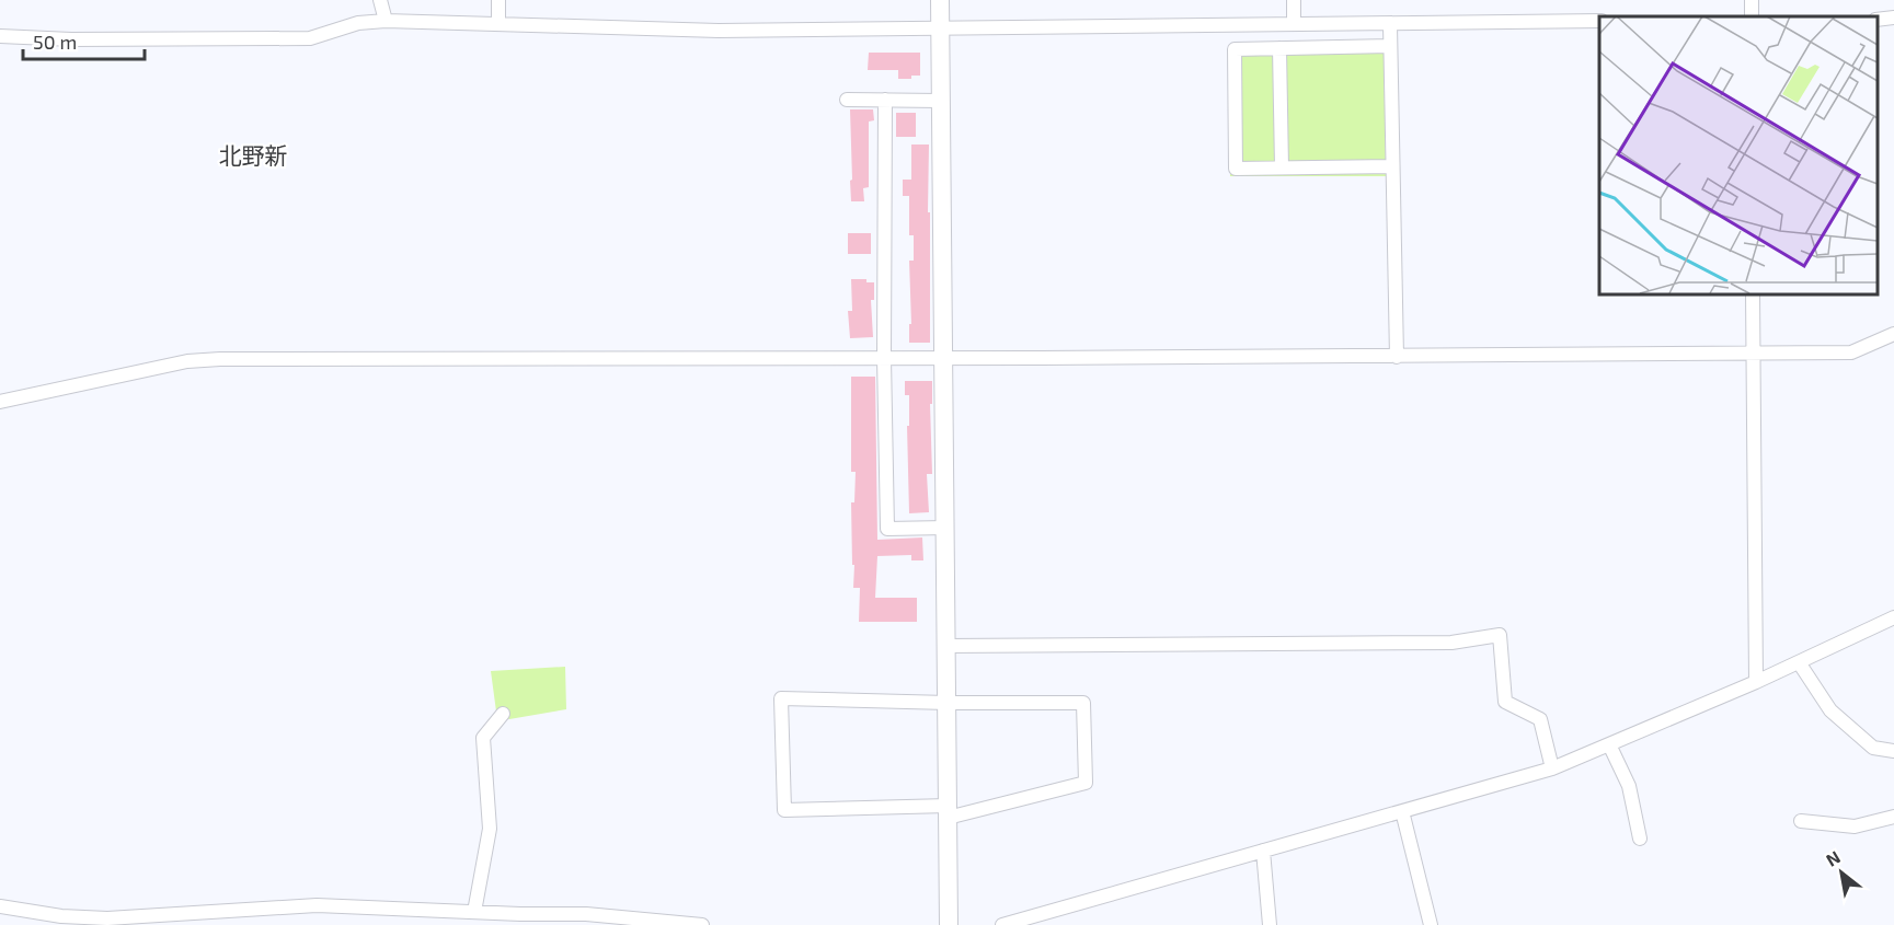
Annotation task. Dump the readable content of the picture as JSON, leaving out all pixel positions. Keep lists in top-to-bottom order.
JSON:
{
  "districts": ["北野新"],
  "scale_bar": "50 m",
  "north": "top left"
}
